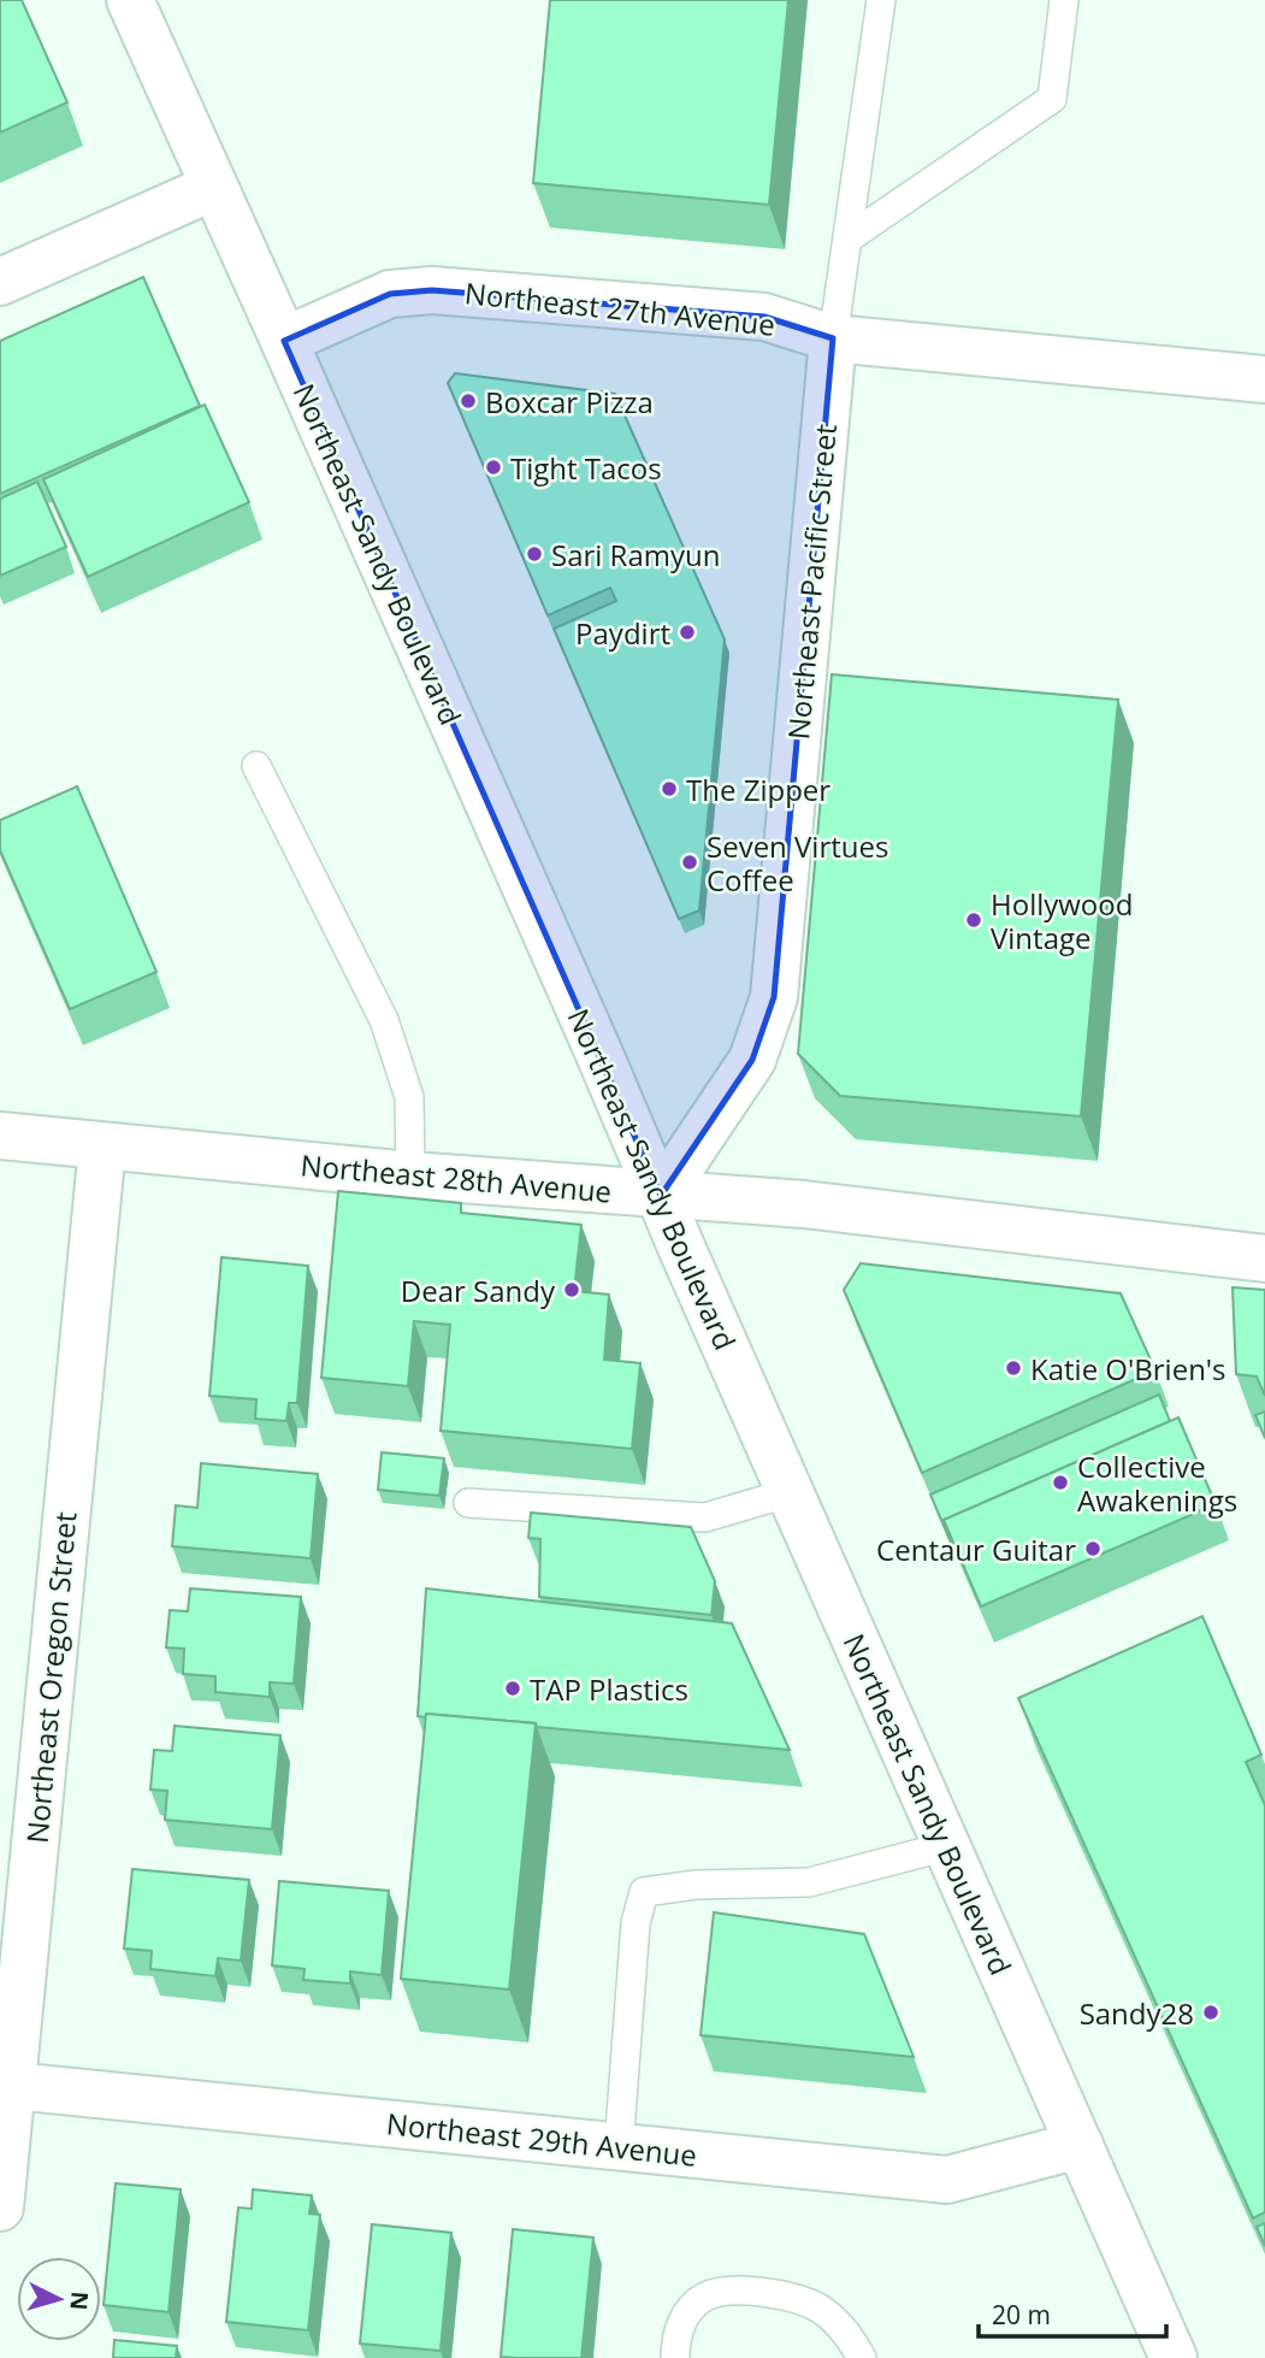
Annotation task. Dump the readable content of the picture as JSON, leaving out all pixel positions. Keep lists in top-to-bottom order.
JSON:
{
  "streets": {
    "street": [
      "Northeast 27th Avenue",
      "Northeast Sandy Boulevard",
      "Northeast Pacific Street",
      "Northeast 28th Avenue",
      "Northeast Oregon Street",
      "Northeast 29th Avenue"
    ]
  },
  "crossings": [
    ["Northeast 27th Avenue", "Northeast Sandy Boulevard"],
    ["Northeast 27th Avenue", "Northeast Pacific Street"],
    ["Northeast Sandy Boulevard", "Northeast Pacific Street"],
    ["Northeast Sandy Boulevard", "Northeast 28th Avenue"],
    ["Northeast Sandy Boulevard", "Northeast 29th Avenue"],
    ["Northeast Pacific Street", "Northeast 28th Avenue"],
    ["Northeast 28th Avenue", "Northeast Oregon Street"],
    ["Northeast Oregon Street", "Northeast 29th Avenue"]
  ],
  "places": [
    "Boxcar Pizza",
    "Tight Tacos",
    "Sari Ramyun",
    "Paydirt",
    "The Zipper",
    "Seven Virtues Coffee",
    "Hollywood Vintage",
    "Dear Sandy",
    "Katie O'Brien's",
    "Collective Awakenings",
    "Centaur Guitar",
    "TAP Plastics",
    "Sandy28"
  ],
  "scale_bar": "20 m",
  "north": "right"
}
